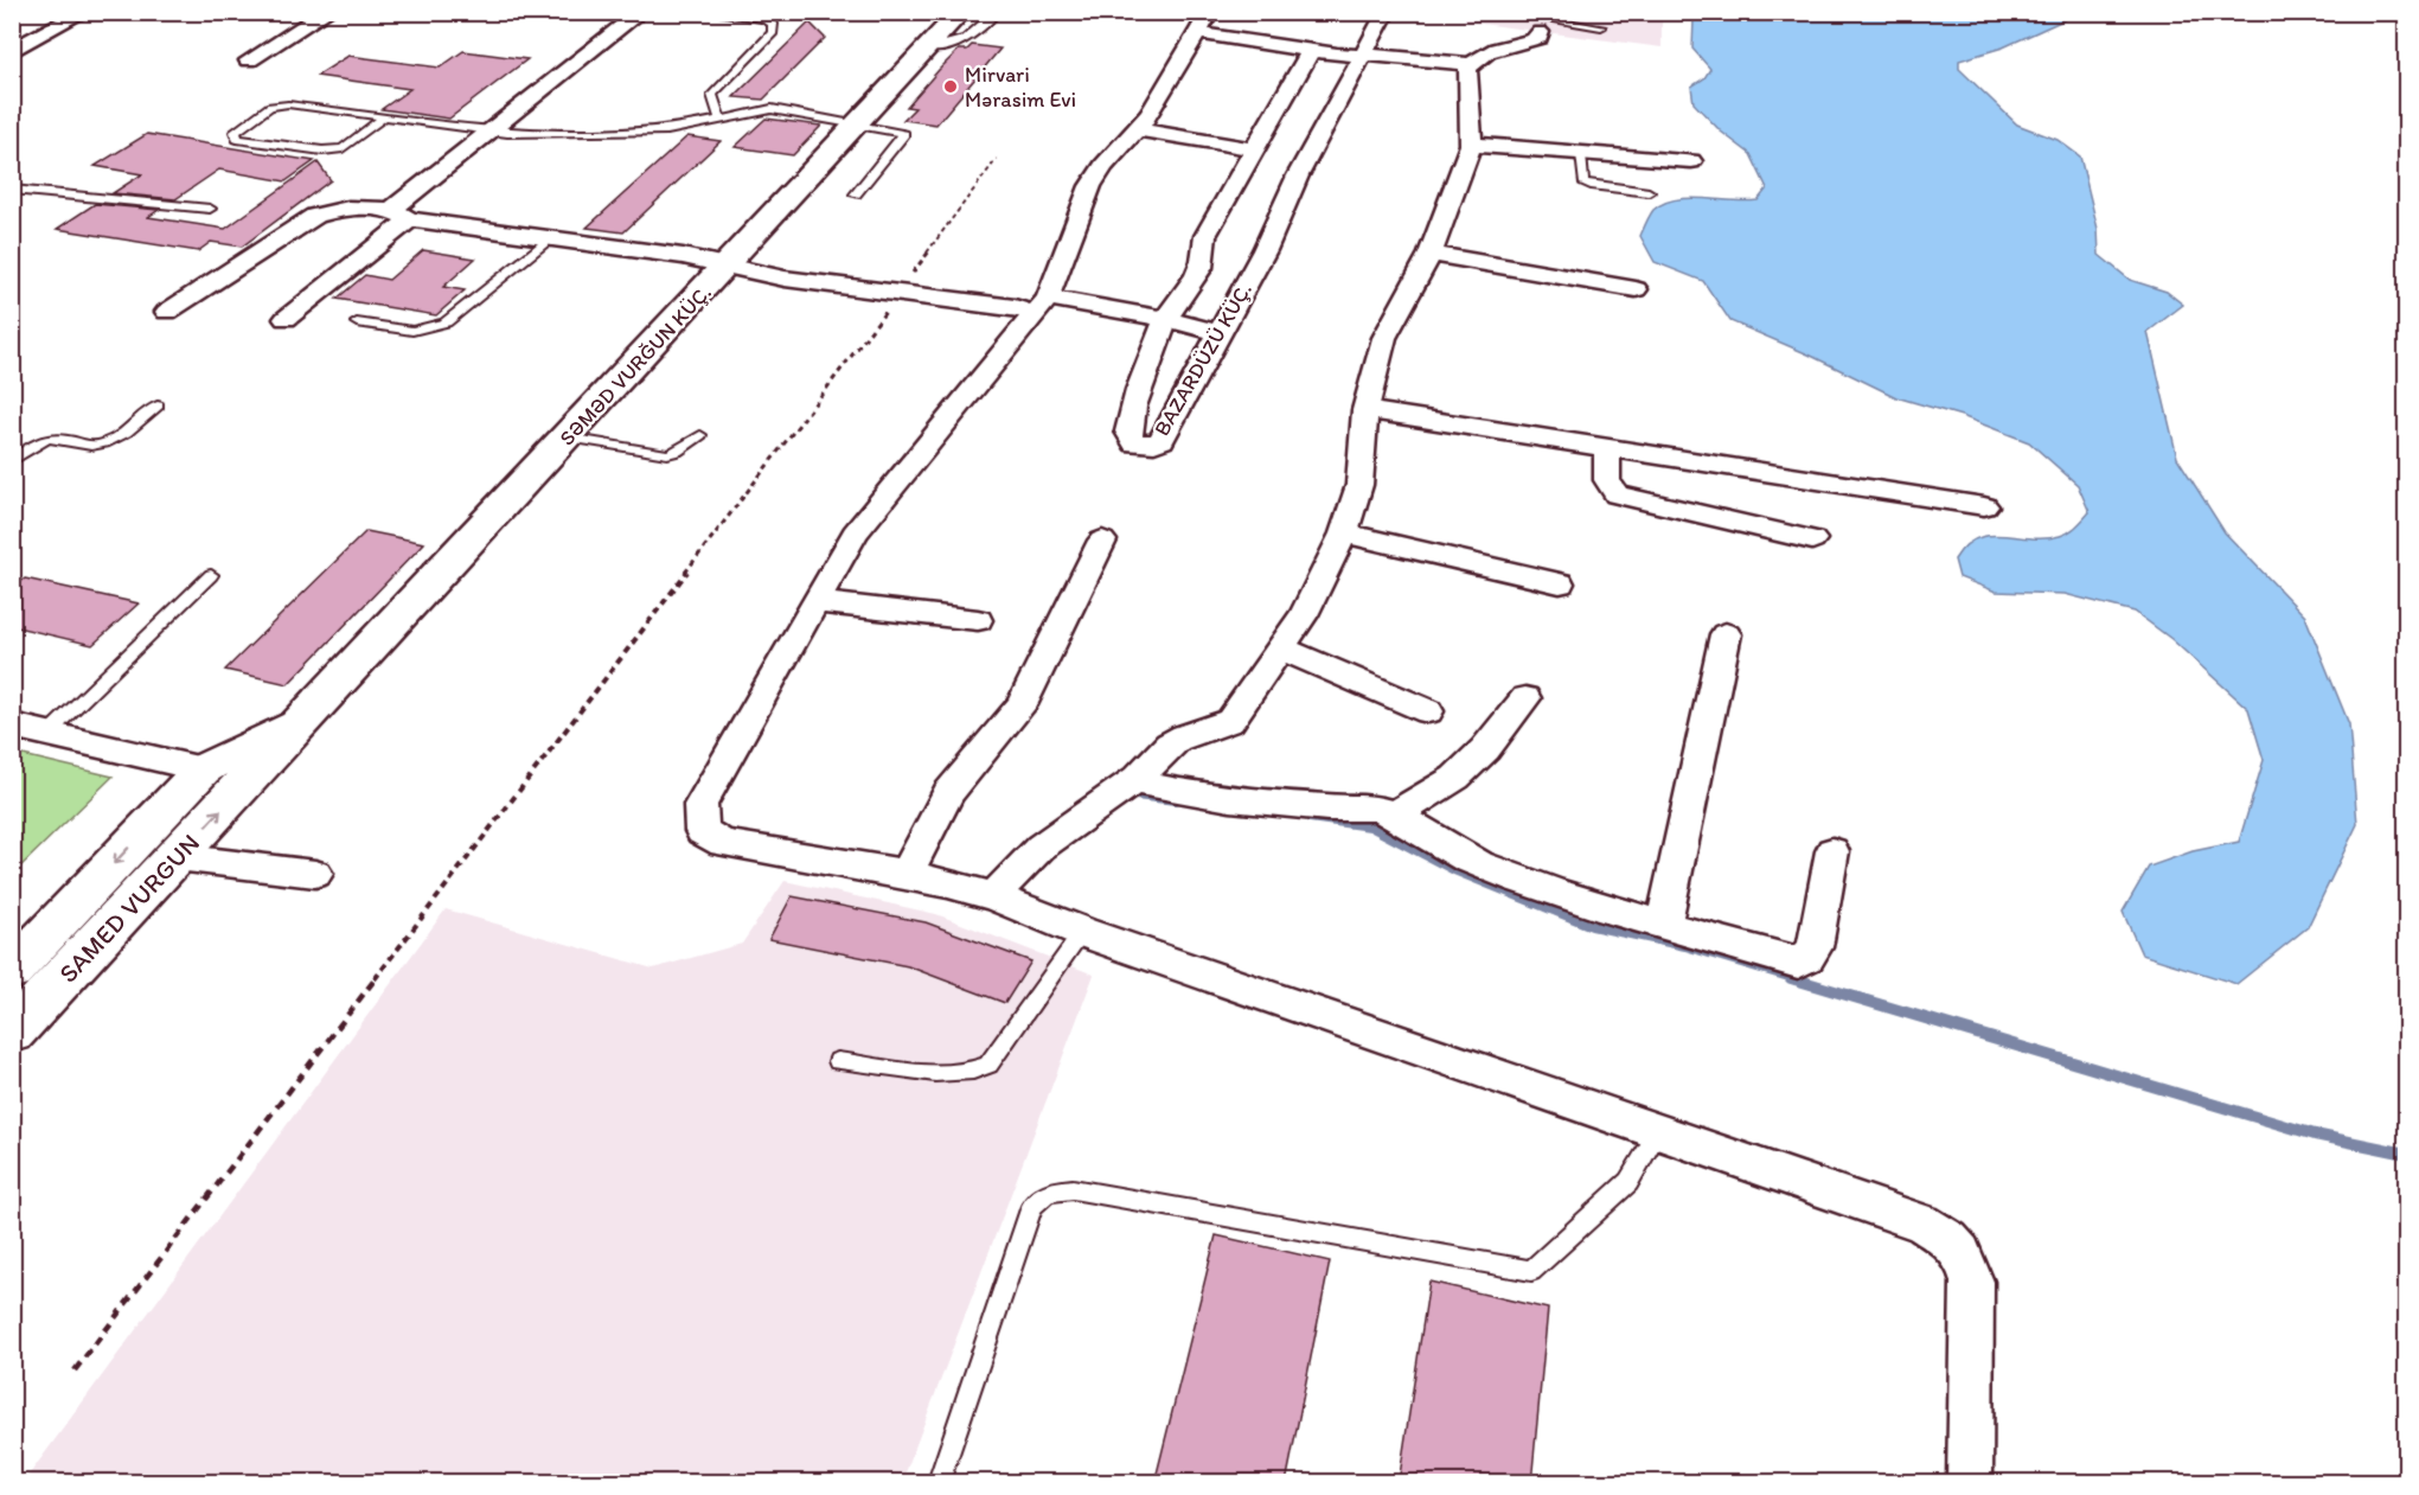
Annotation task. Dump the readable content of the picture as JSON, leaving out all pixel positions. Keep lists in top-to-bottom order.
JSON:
{
  "streets": {
    "main road": ["SƏMƏD VURĞUN KÜÇ.", "SAMED VURGUN"],
    "street": ["BAZARDÜZÜ KÜÇ."]
  },
  "crossings": [
    ["SƏMƏD VURĞUN KÜÇ.", "SAMED VURGUN"]
  ],
  "places": ["Mirvari Mərasim Evi"]
}
